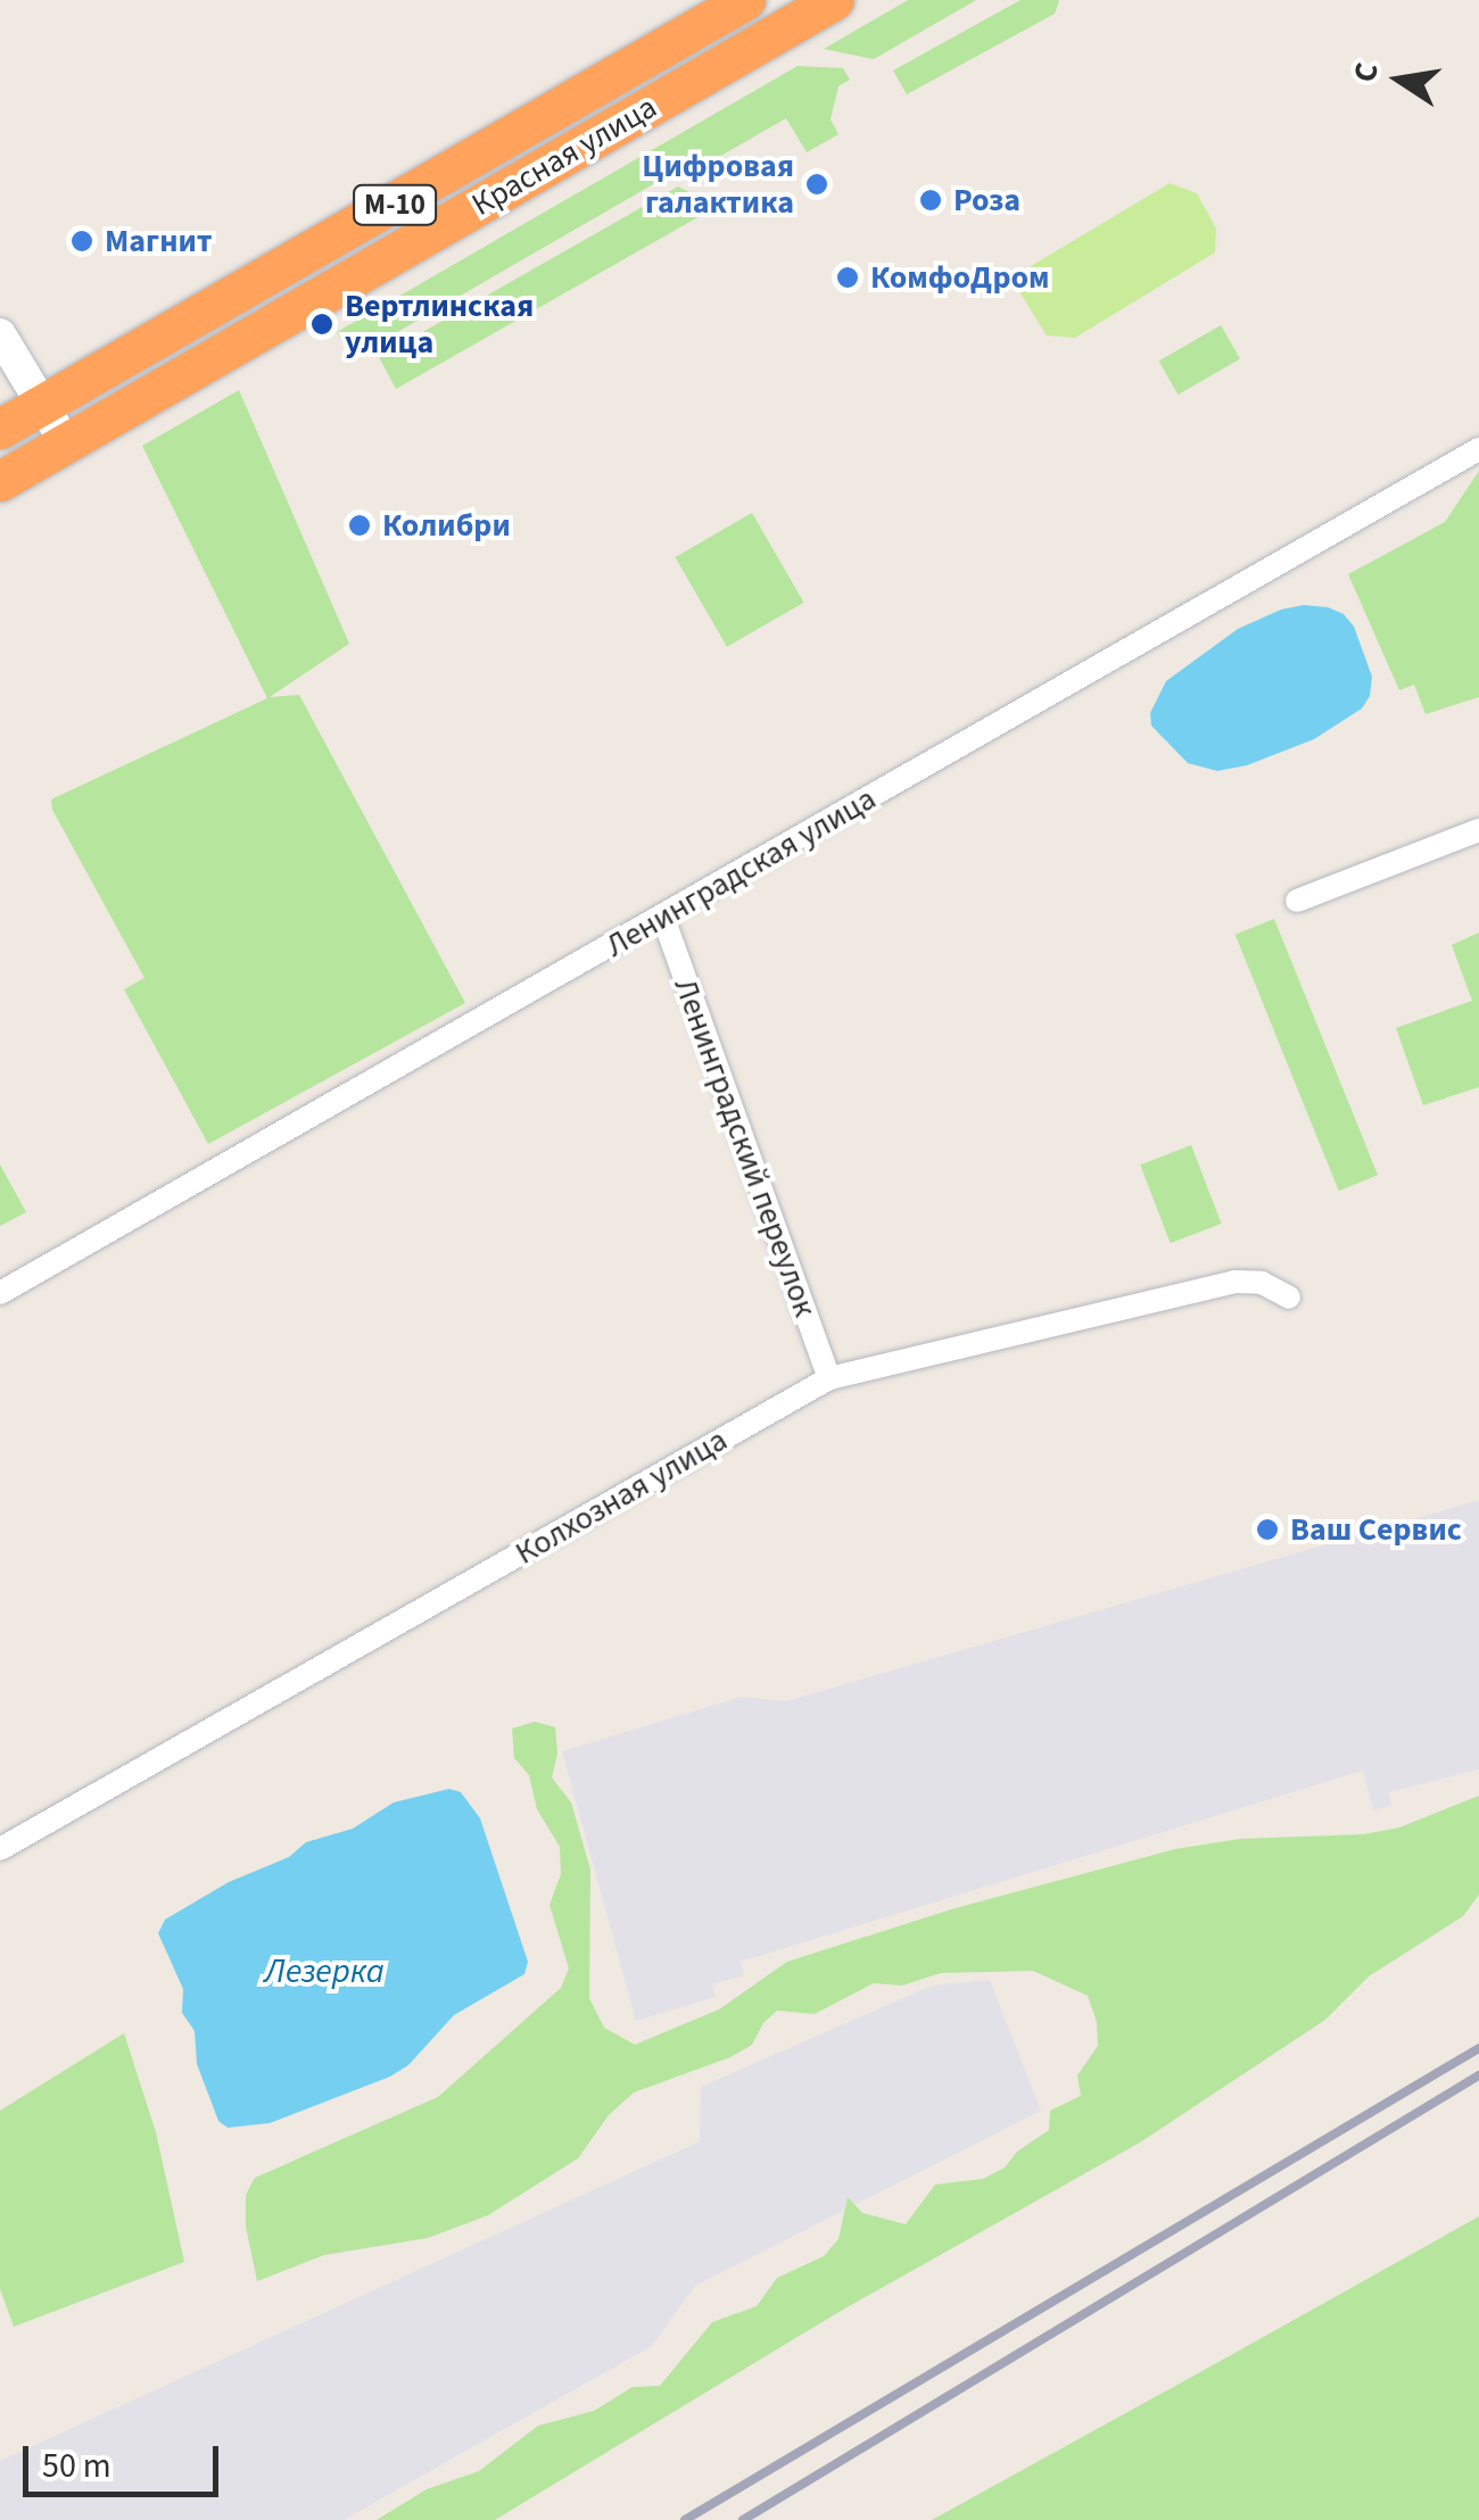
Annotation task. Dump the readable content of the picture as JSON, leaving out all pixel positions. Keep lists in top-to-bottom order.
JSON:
{
  "streets": {
    "highway": ["Красная улица", "М-10"],
    "street": ["Ленинградская улица", "Ленинградский переулок", "Колхозная улица"]
  },
  "crossings": [
    ["Ленинградская улица", "Ленинградский переулок"],
    ["Ленинградский переулок", "Колхозная улица"]
  ],
  "water": ["Лезерка"],
  "places": [
    "Цифровая галактика",
    "Роза",
    "Магнит",
    "КомфоДром",
    "Вертлинская улица",
    "Колибри",
    "Ваш Сервис"
  ],
  "scale_bar": "50 m",
  "north": "left"
}
